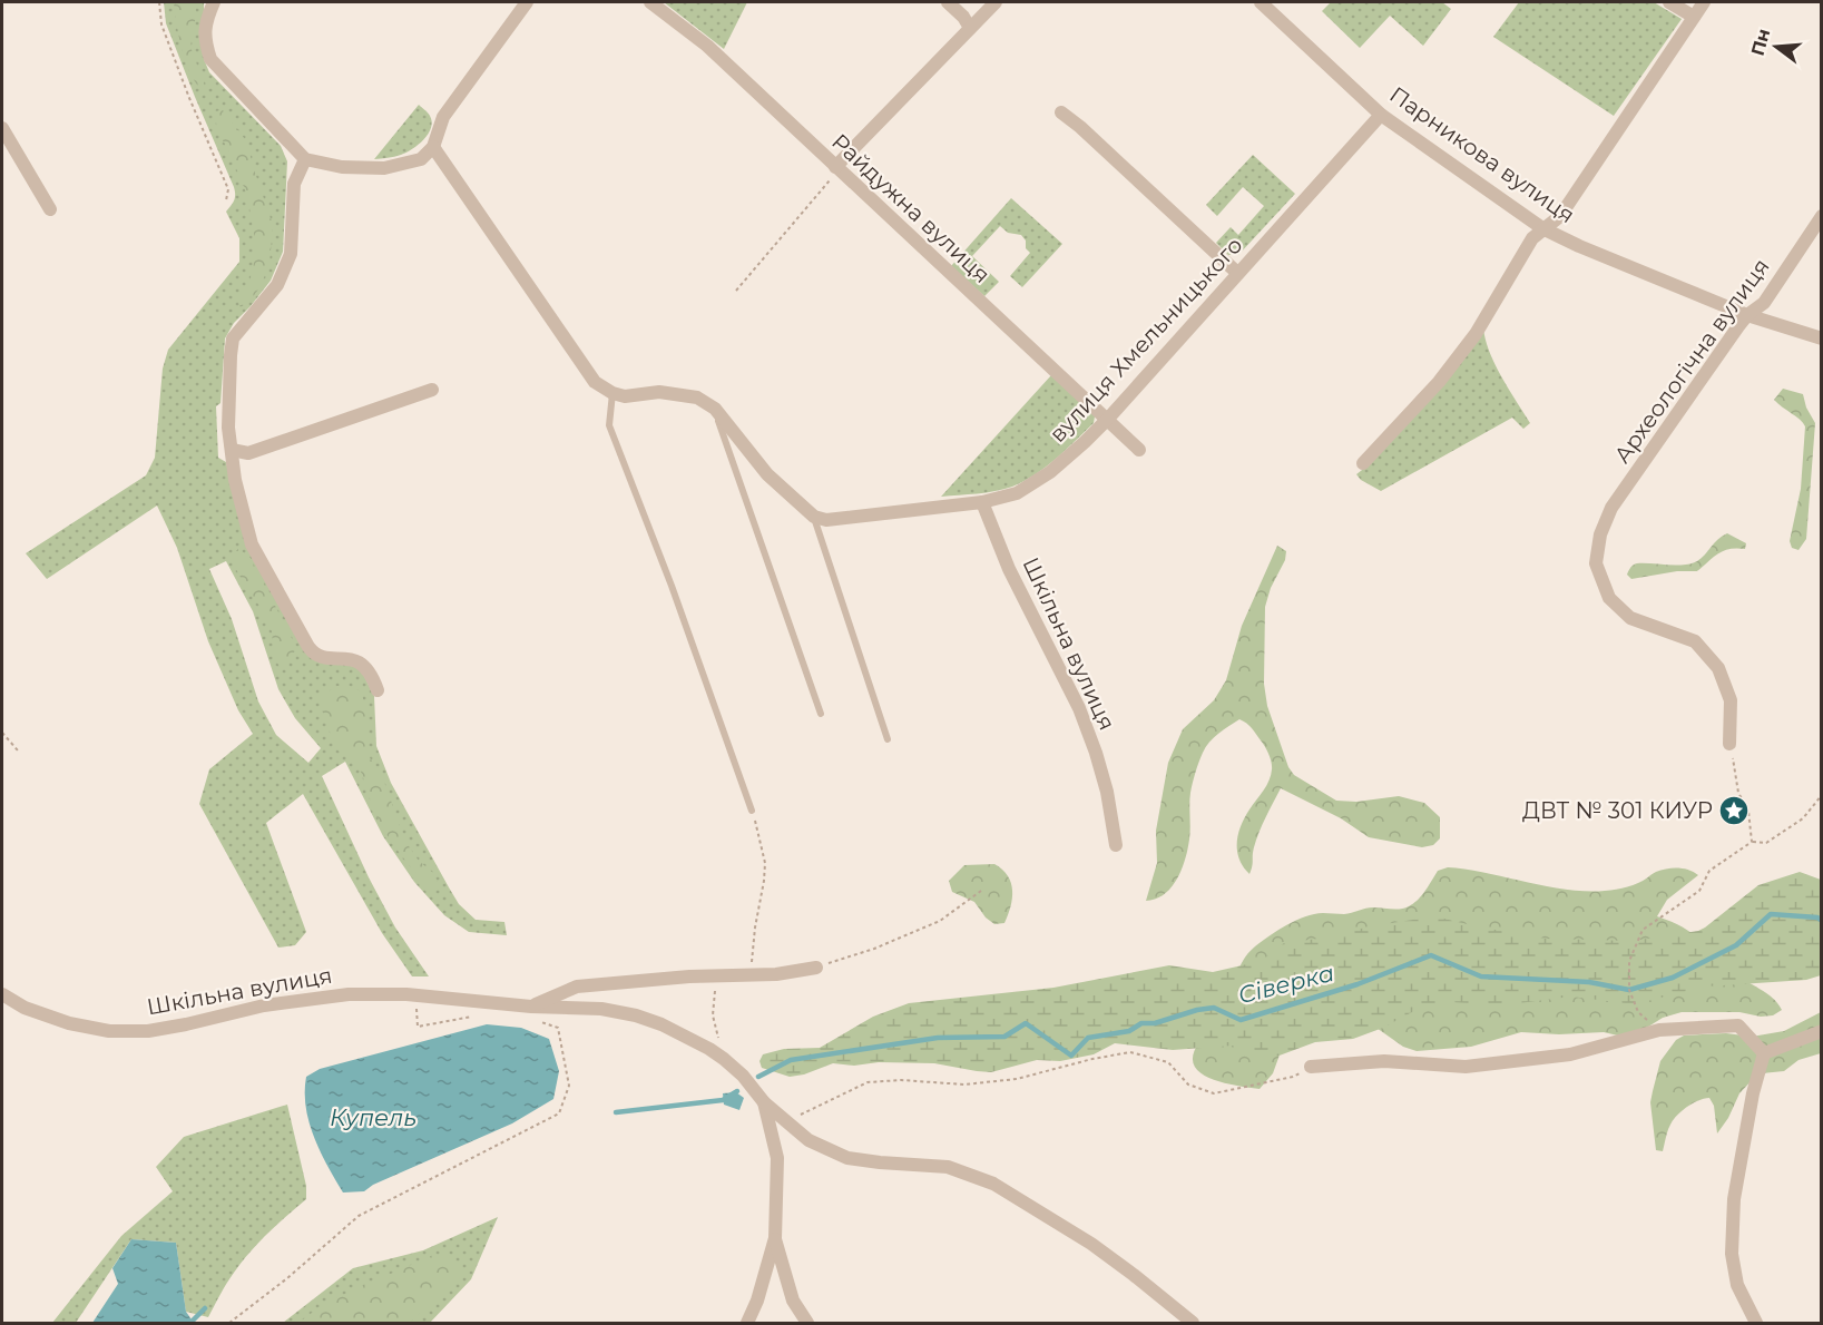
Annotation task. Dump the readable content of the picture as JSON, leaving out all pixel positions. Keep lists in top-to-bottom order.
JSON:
{
  "streets": {
    "street": [
      "Парникова вулиця",
      "Райдужна вулиця",
      "вулиця Хмельницького",
      "Археологічна вулиця",
      "Шкільна вулиця"
    ]
  },
  "crossings": [
    ["Парникова вулиця", "вулиця Хмельницького"],
    ["Парникова вулиця", "Археологічна вулиця"],
    ["Райдужна вулиця", "вулиця Хмельницького"],
    ["вулиця Хмельницького", "Шкільна вулиця"]
  ],
  "water": ["Сіверка", "Купель"],
  "places": {
    "place": ["ДВТ № 301 КИУР"]
  },
  "north": "left"
}
